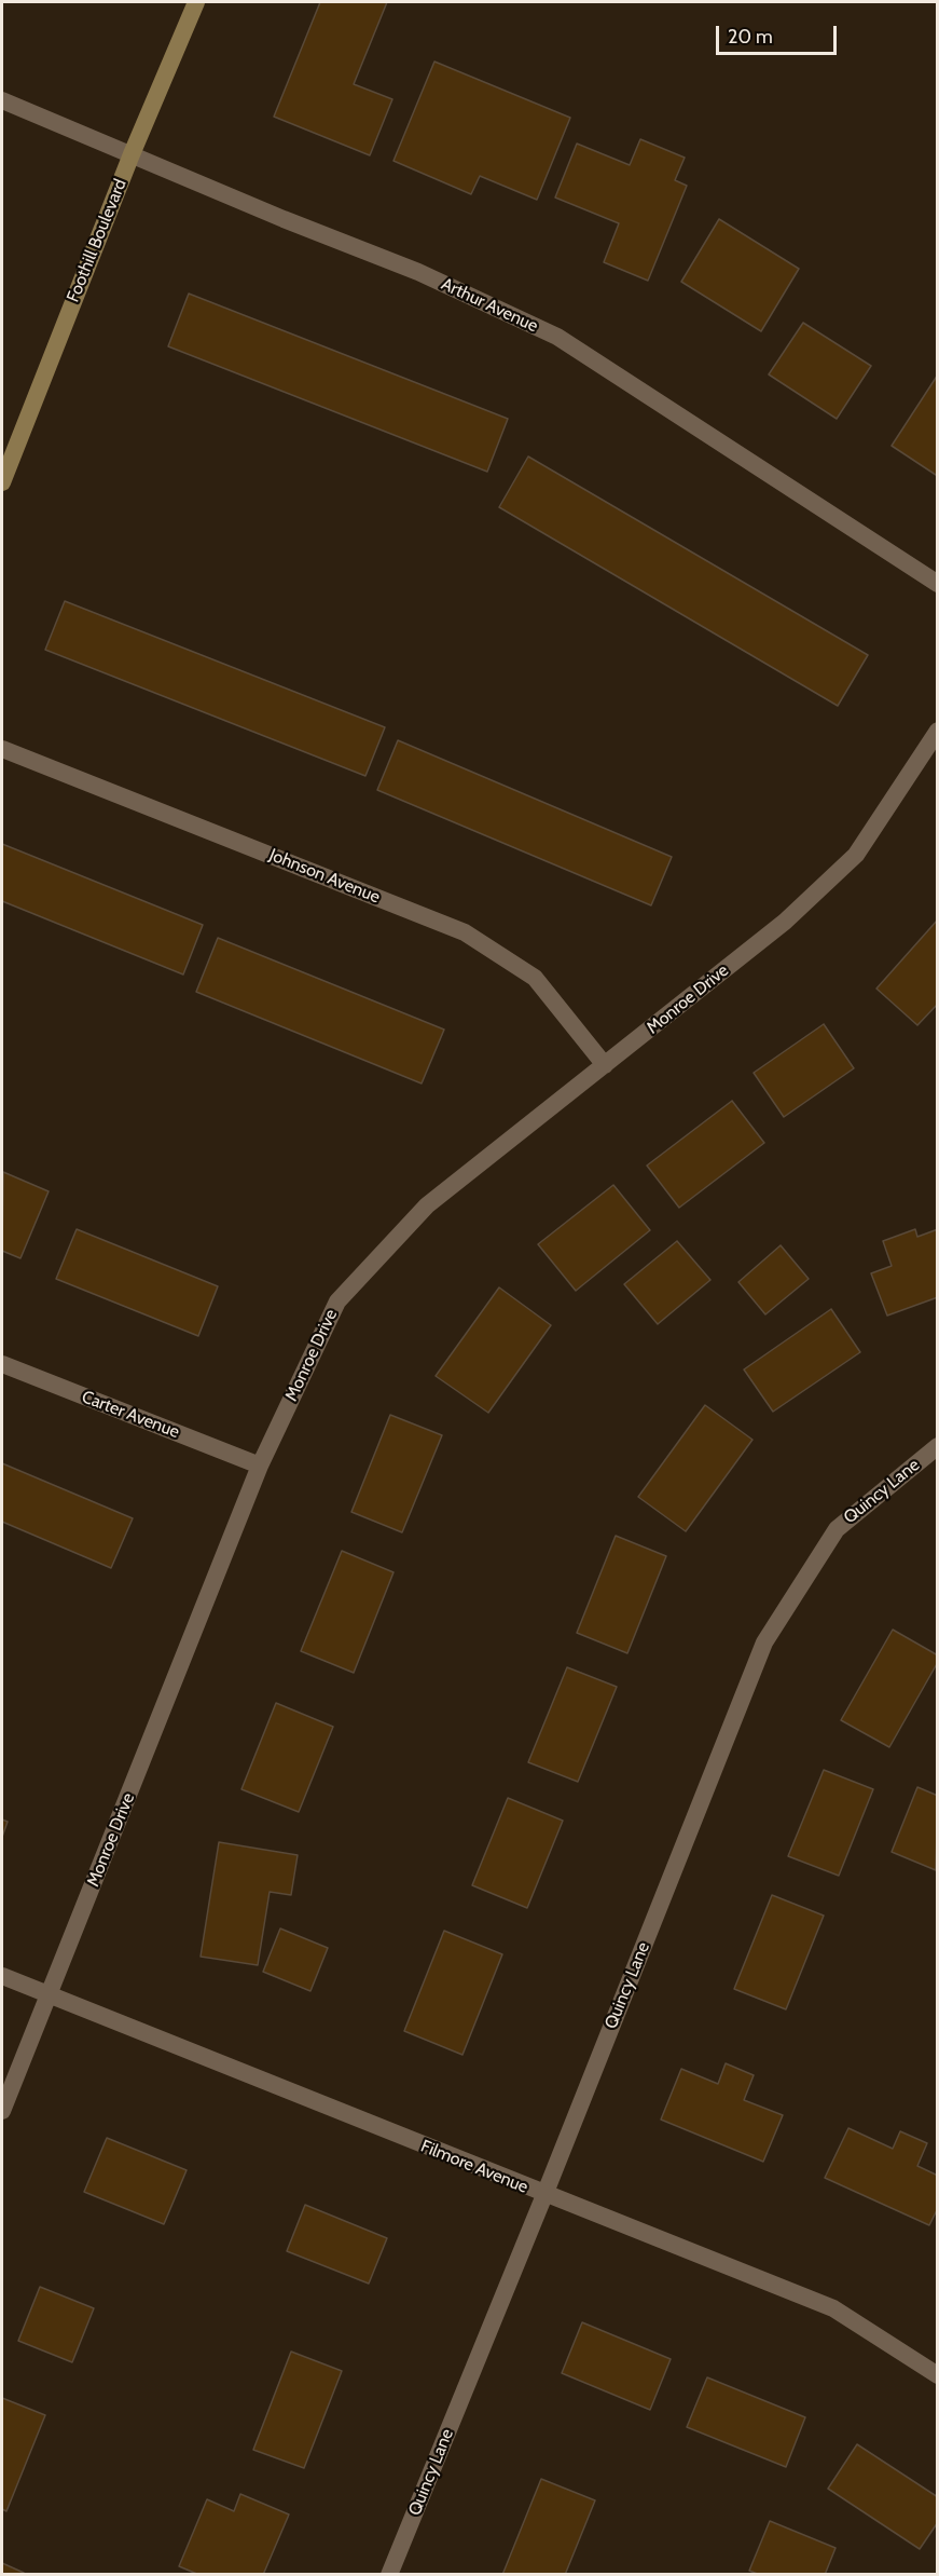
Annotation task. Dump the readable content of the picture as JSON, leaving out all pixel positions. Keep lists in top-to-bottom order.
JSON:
{
  "streets": {
    "main road": ["Foothill Boulevard"],
    "street": [
      "Arthur Avenue",
      "Johnson Avenue",
      "Monroe Drive",
      "Carter Avenue",
      "Quincy Lane",
      "Filmore Avenue"
    ]
  },
  "crossings": [
    ["Foothill Boulevard", "Arthur Avenue"],
    ["Johnson Avenue", "Monroe Drive"],
    ["Monroe Drive", "Carter Avenue"],
    ["Monroe Drive", "Filmore Avenue"],
    ["Quincy Lane", "Filmore Avenue"]
  ],
  "scale_bar": "20 m"
}
